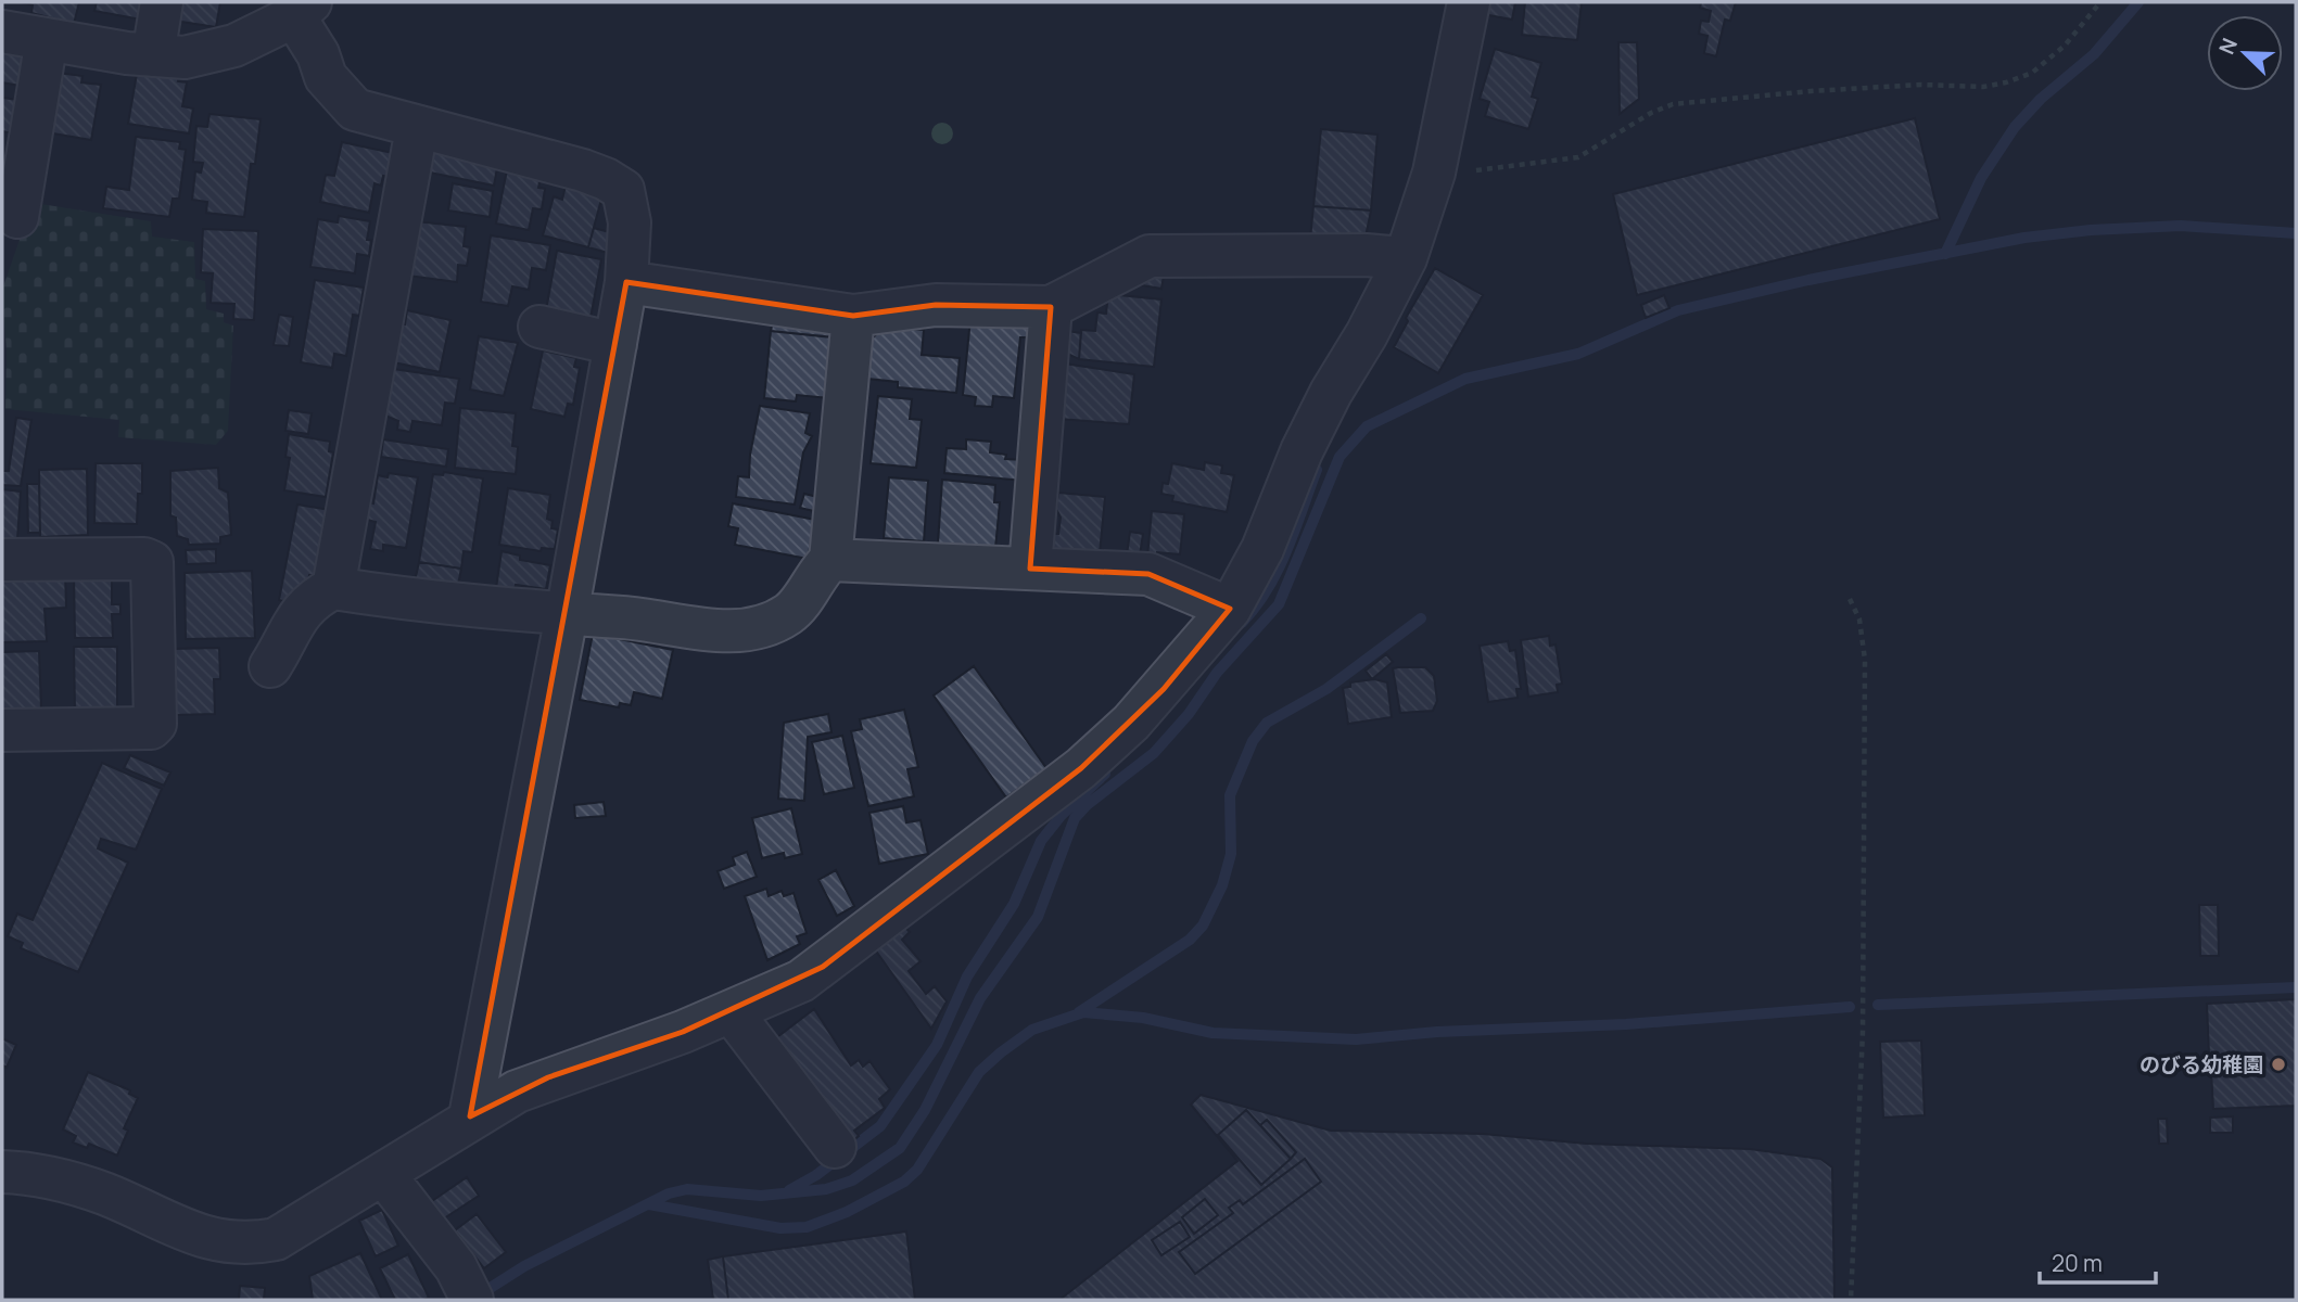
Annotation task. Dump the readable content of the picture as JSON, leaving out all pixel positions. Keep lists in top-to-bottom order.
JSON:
{
  "places": ["のびる幼稚園"],
  "scale_bar": "20 m",
  "north": "top left"
}
